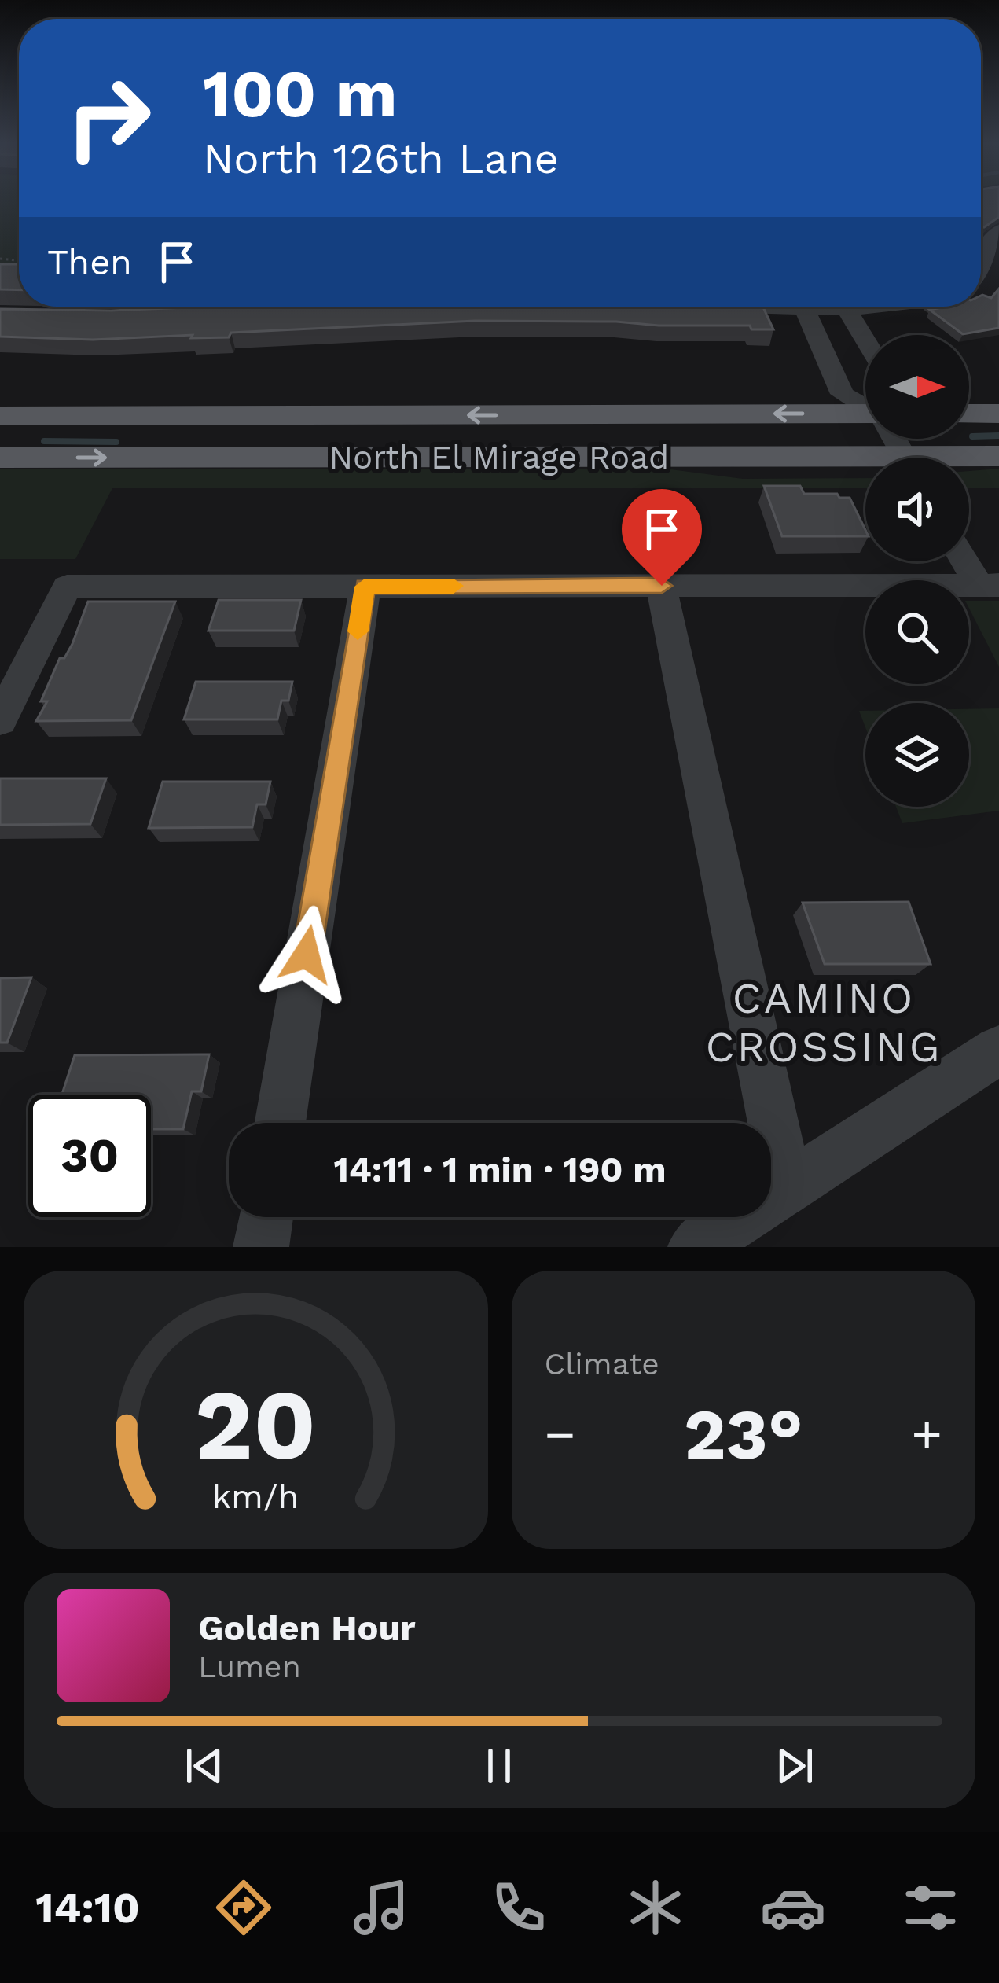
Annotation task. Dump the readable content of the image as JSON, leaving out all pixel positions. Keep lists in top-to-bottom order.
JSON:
{
  "streets": {
    "main road": ["North El Mirage Road"]
  },
  "districts": ["CAMINO CROSSING"],
  "north": "right",
  "page": {
    "turn": ["100 m", "North 126th Lane"],
    "then": "Then",
    "limit": "30",
    "trip": "14:11 · 1 min · 190 m",
    "tile": "Climate",
    "heat": ["−", "23°", "+"],
    "song": ["Golden Hour", "Lumen"],
    "tabs": "14:10",
    "gauge": ["20", "km/h"]
  }
}
